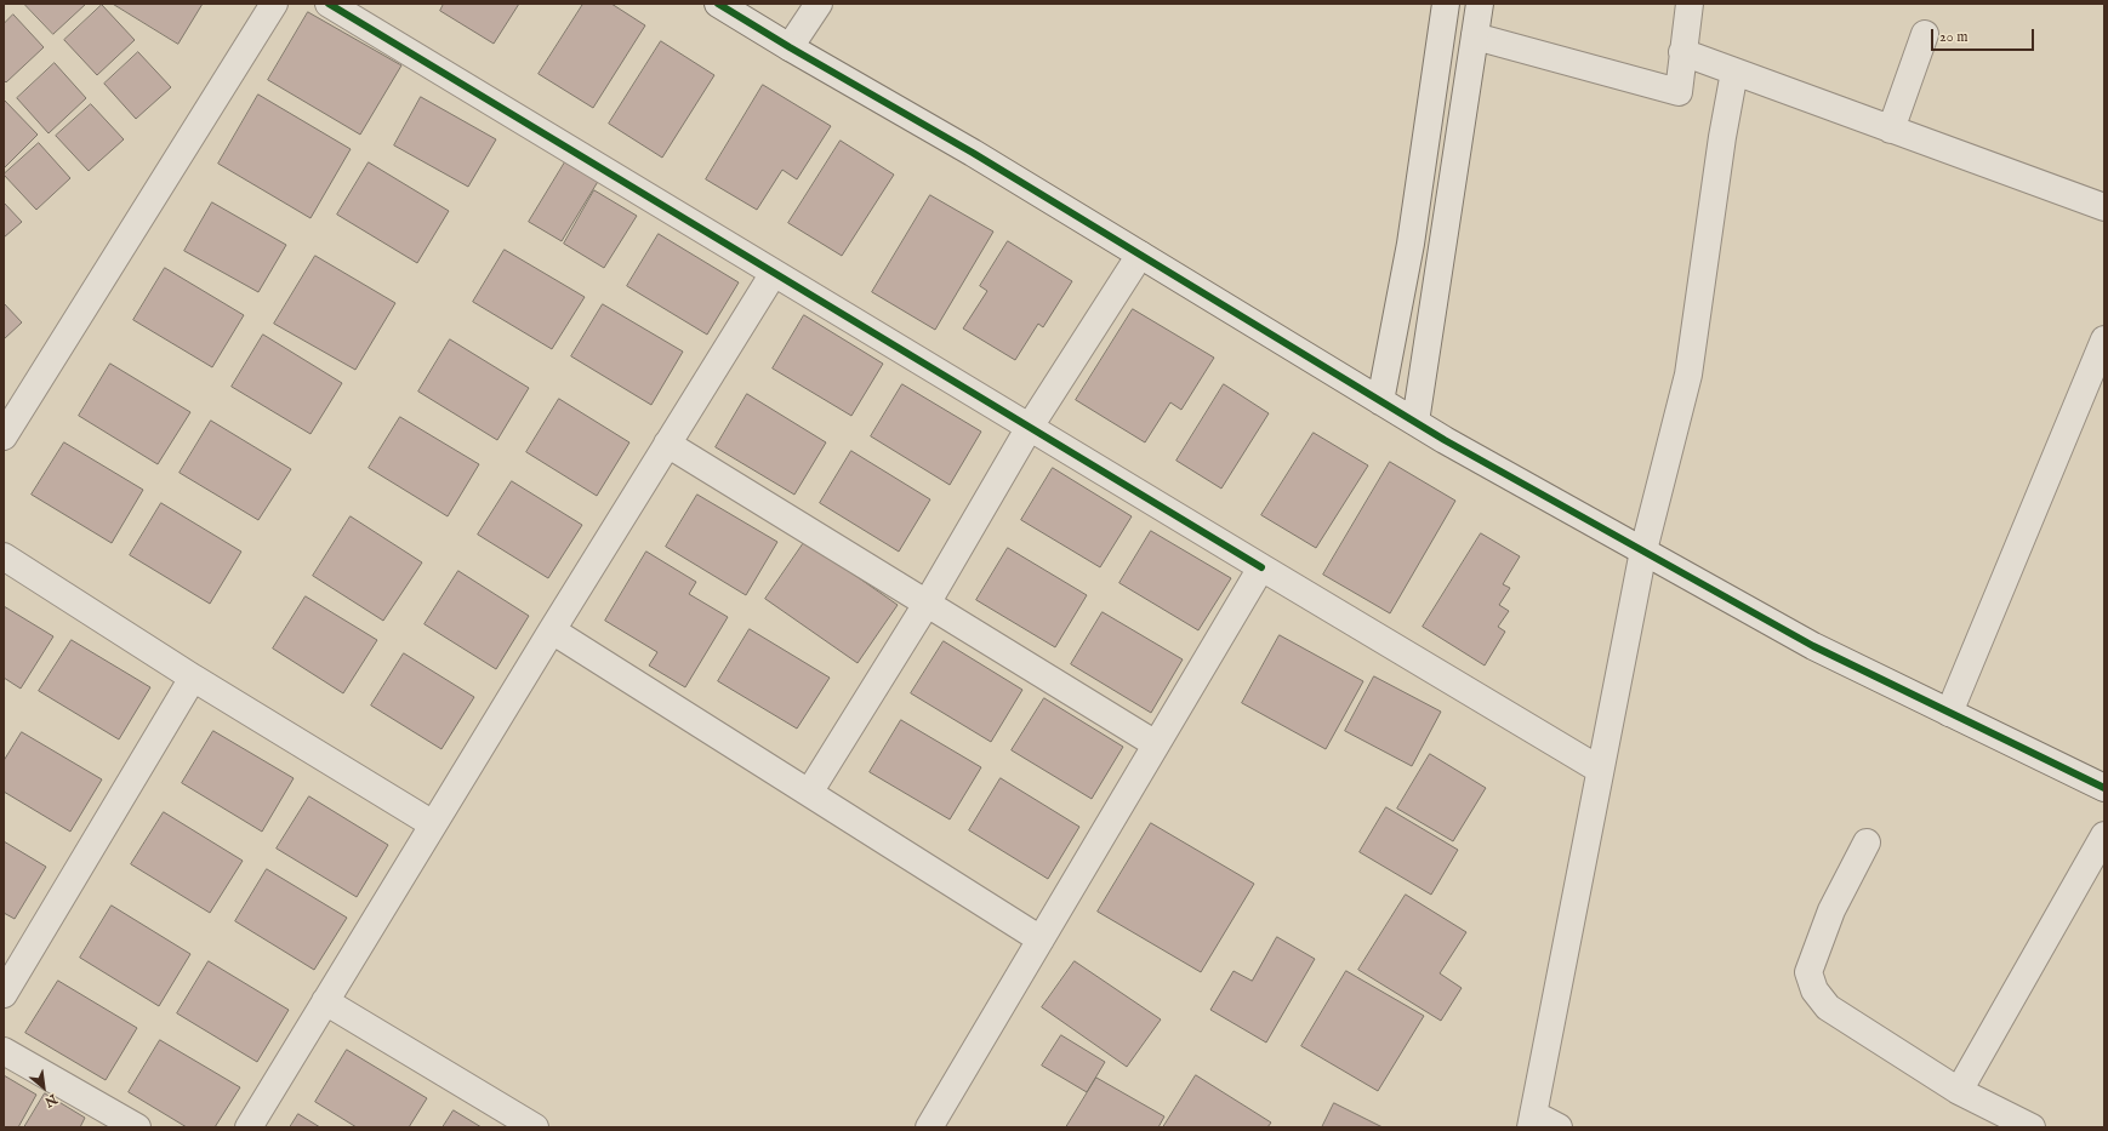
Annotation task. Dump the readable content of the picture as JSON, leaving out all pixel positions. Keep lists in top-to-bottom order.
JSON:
{
  "scale_bar": "20 m",
  "north": "bottom right"
}
